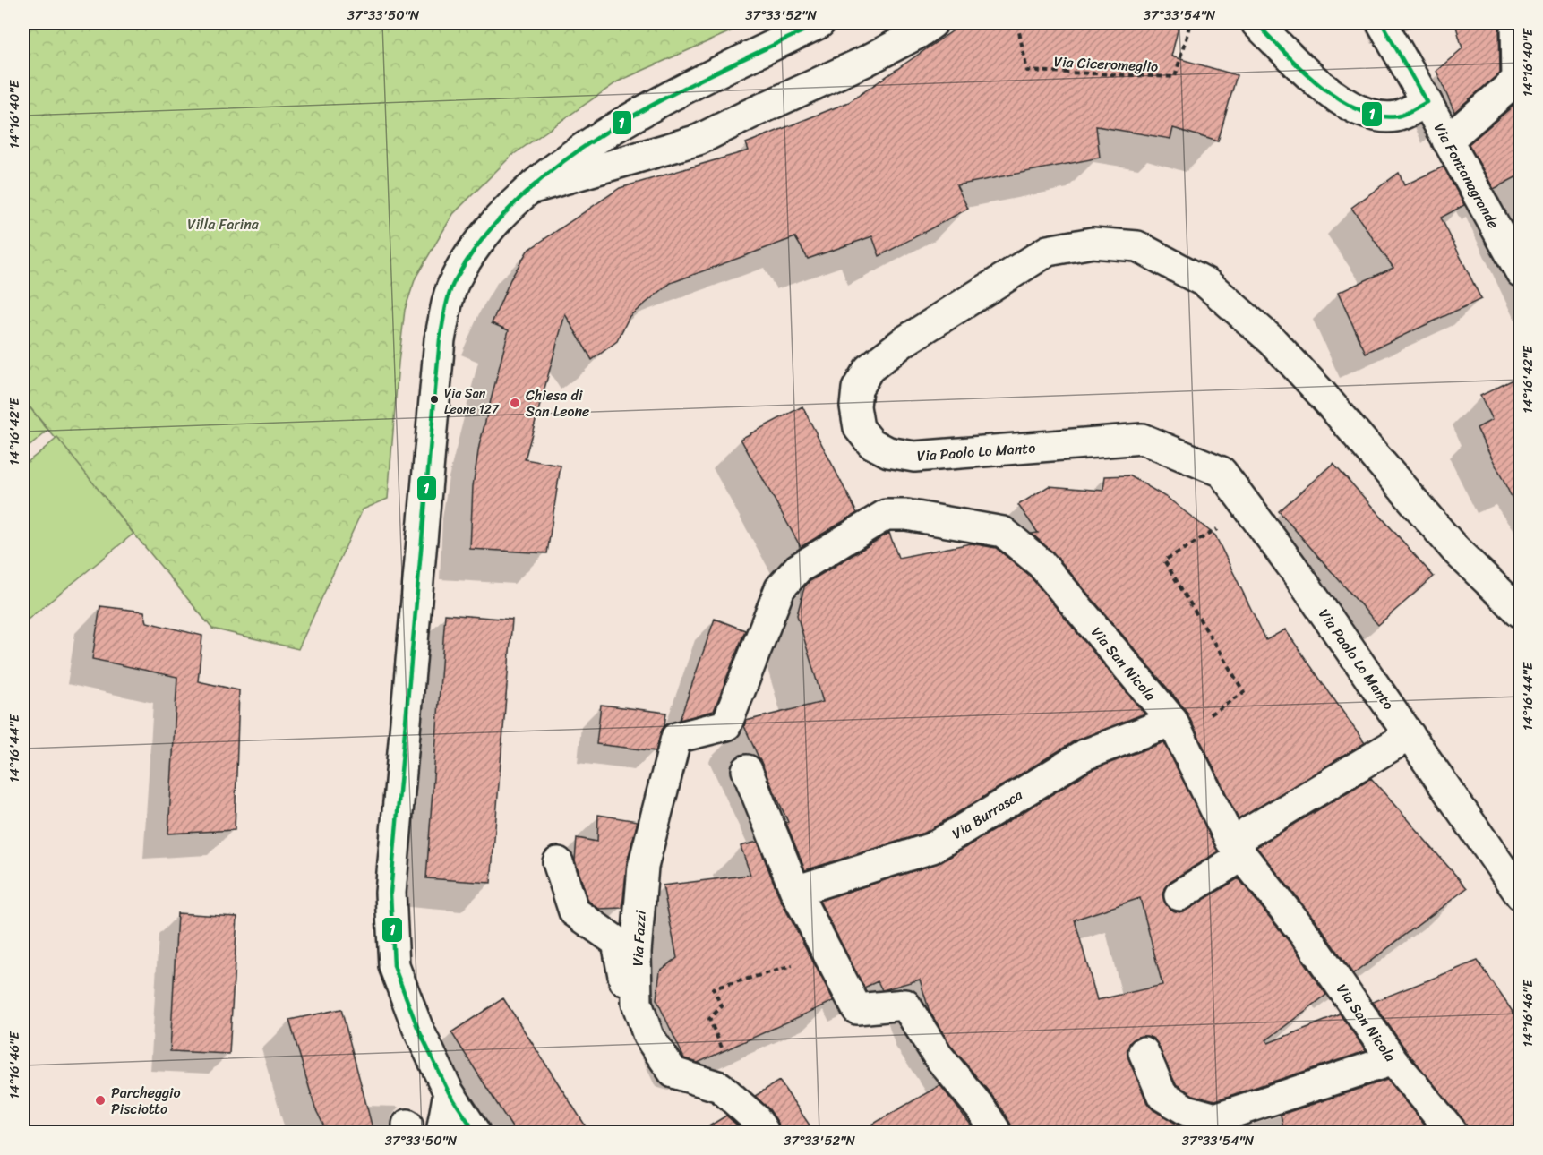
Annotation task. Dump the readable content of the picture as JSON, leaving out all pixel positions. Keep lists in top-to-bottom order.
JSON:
{
  "streets": {
    "street": [
      "Via Fontanagrande",
      "Via Paolo Lo Manto",
      "Via San Nicola",
      "Via Burrasca",
      "Via Fazzi"
    ],
    "path": ["Via Ciceromeglio"]
  },
  "crossings": [
    ["Via San Nicola", "Via Burrasca"],
    ["Via San Nicola", "Via Fazzi"]
  ],
  "parks": ["Villa Farina"],
  "places": ["Via San Leone 127", "Chiesa di San Leone", "Parcheggio Pisciotto"],
  "lines": ["transit line 1"],
  "coordinates": [
    "37°33'50\"N",
    "37°33'52\"N",
    "37°33'54\"N",
    "14°16'40\"E",
    "14°16'42\"E",
    "14°16'44\"E",
    "14°16'46\"E"
  ]
}
